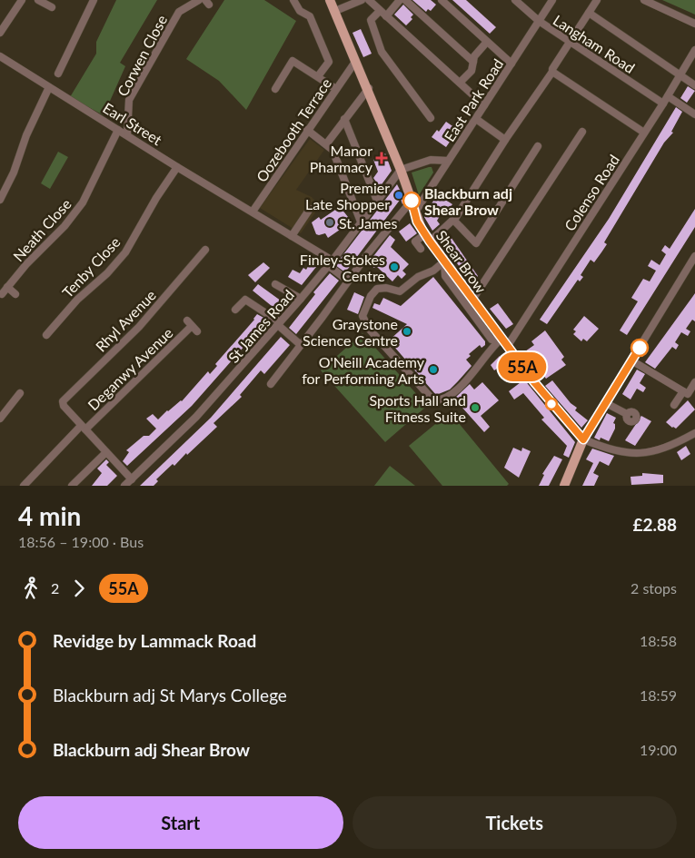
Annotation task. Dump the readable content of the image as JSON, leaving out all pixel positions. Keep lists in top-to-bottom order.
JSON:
{
  "streets": {
    "main road": ["Shear Brow"],
    "street": [
      "Langham Road",
      "Corwen Close",
      "East Park Road",
      "Earl Street",
      "Oozebooth Terrace",
      "Colenso Road",
      "Neath Close",
      "Tenby Close",
      "Rhyl Avenue",
      "St James Road",
      "Deganwy Avenue"
    ]
  },
  "crossings": [
    ["Langham Road", "East Park Road"],
    ["Langham Road", "Colenso Road"],
    ["Corwen Close", "Earl Street"],
    ["East Park Road", "Shear Brow"],
    ["Earl Street", "Oozebooth Terrace"],
    ["Earl Street", "Neath Close"],
    ["Earl Street", "Tenby Close"],
    ["Earl Street", "St James Road"],
    ["Oozebooth Terrace", "Shear Brow"],
    ["Colenso Road", "Shear Brow"],
    ["Shear Brow", "St James Road"],
    ["Rhyl Avenue", "Deganwy Avenue"]
  ],
  "places": {
    "health": ["Manor Pharmacy"],
    "other": [
      "Premier Late Shopper",
      "Blackburn adj Shear Brow",
      "St. James",
      "Finley-Stokes Centre",
      "Graystone Science Centre",
      "O'Neill Academy for Performing Arts",
      "Sports Hall and Fitness Suite"
    ]
  },
  "lines": ["bus line 55A"],
  "page": {
    "on_map": "55A",
    "heading": ["4 min", "18:56 – 19:00 · Bus", "£2.88"],
    "legs": ["2", "55A", "2 stops"],
    "list": [
      {
        "name": "Revidge by Lammack Road",
        "value": "18:58"
      },
      {
        "name": "Blackburn adj St Marys College",
        "value": "18:59"
      },
      {
        "name": "Blackburn adj Shear Brow",
        "value": "19:00"
      }
    ],
    "buttons": ["Start", "Tickets"]
  }
}
